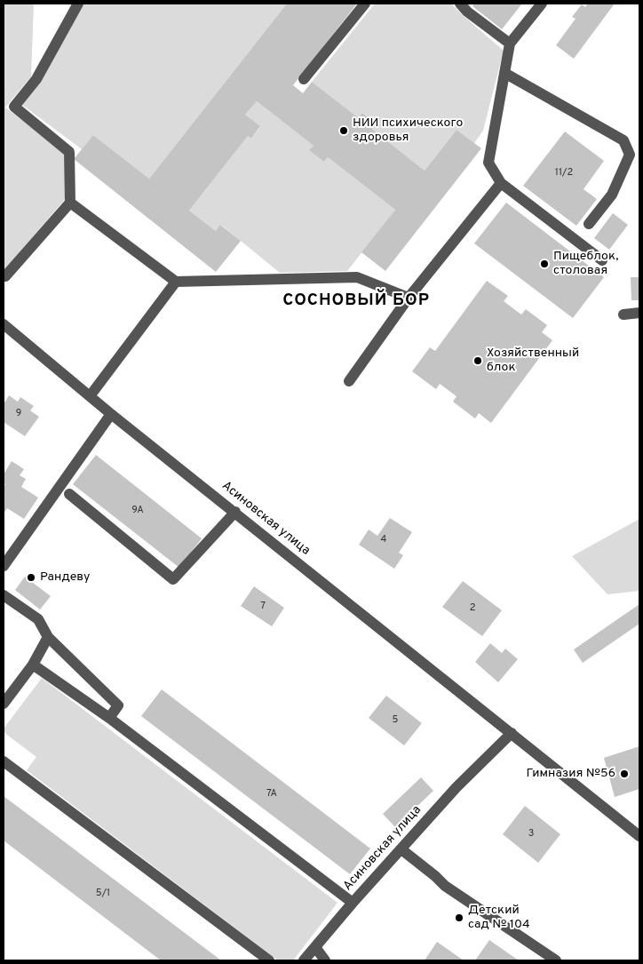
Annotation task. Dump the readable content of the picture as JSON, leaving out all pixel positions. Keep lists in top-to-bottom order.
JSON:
{
  "streets": {
    "street": ["Асиновская улица"]
  },
  "districts": ["СОСНОВЫЙ БОР"],
  "places": [
    "НИИ психического здоровья",
    "Пищеблок, столовая",
    "Хозяйственный блок",
    "Рандеву",
    "Гимназия №56",
    "Детский сад № 104"
  ],
  "house_numbers": [
    "11/2",
    "9",
    "9А",
    "4",
    "7",
    "2",
    "5",
    "7А",
    "3",
    "5/1"
  ]
}
